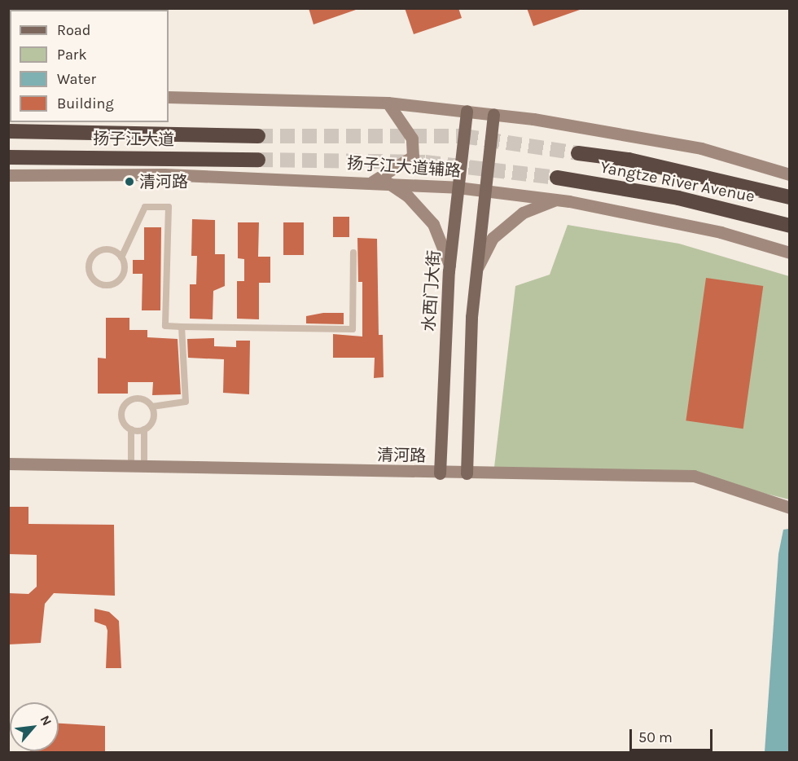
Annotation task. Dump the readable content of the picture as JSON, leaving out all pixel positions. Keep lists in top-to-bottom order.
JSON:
{
  "streets": {
    "highway": ["扬子江大道", "Yangtze River Avenue"],
    "main road": ["扬子江大道辅路", "水西门大街", "清河路"]
  },
  "crossings": [
    ["扬子江大道辅路", "水西门大街"],
    ["水西门大街", "清河路"]
  ],
  "places": ["清河路"],
  "legend": [
    "Road",
    "Park",
    "Water",
    "Building"
  ],
  "scale_bar": "50 m",
  "north": "top right"
}
